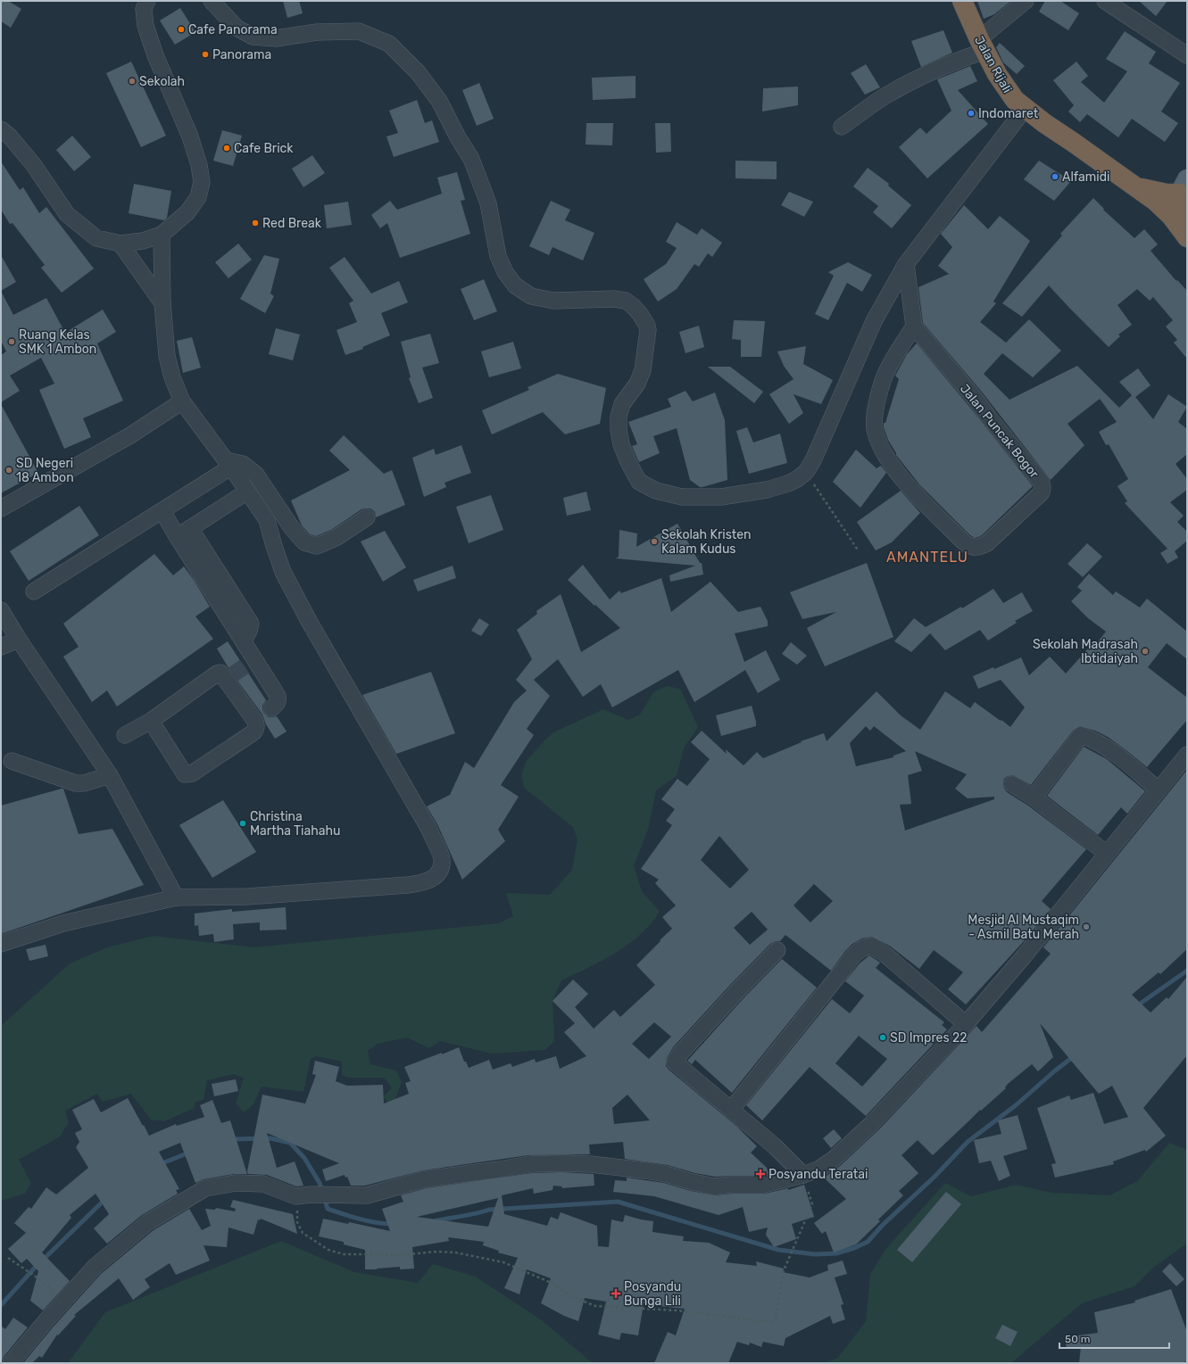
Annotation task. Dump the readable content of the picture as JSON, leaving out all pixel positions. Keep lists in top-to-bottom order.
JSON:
{
  "streets": {
    "highway": ["Jalan Rijali"],
    "street": ["Jalan Puncak Bogor"]
  },
  "districts": ["AMANTELU"],
  "places": {
    "other": [
      "Cafe Panorama",
      "Panorama",
      "Sekolah",
      "Indomaret",
      "Cafe Brick",
      "Alfamidi",
      "Red Break",
      "Ruang Kelas SMK 1 Ambon",
      "SD Negeri 18 Ambon",
      "Sekolah Kristen Kalam Kudus",
      "Sekolah Madrasah Ibtidaiyah",
      "Christina Martha Tiahahu",
      "Mesjid Al Mustaqim - Asmil Batu Merah",
      "SD Impres 22"
    ],
    "health": ["Posyandu Teratai", "Posyandu Bunga Lili"]
  },
  "scale_bar": "50 m"
}
